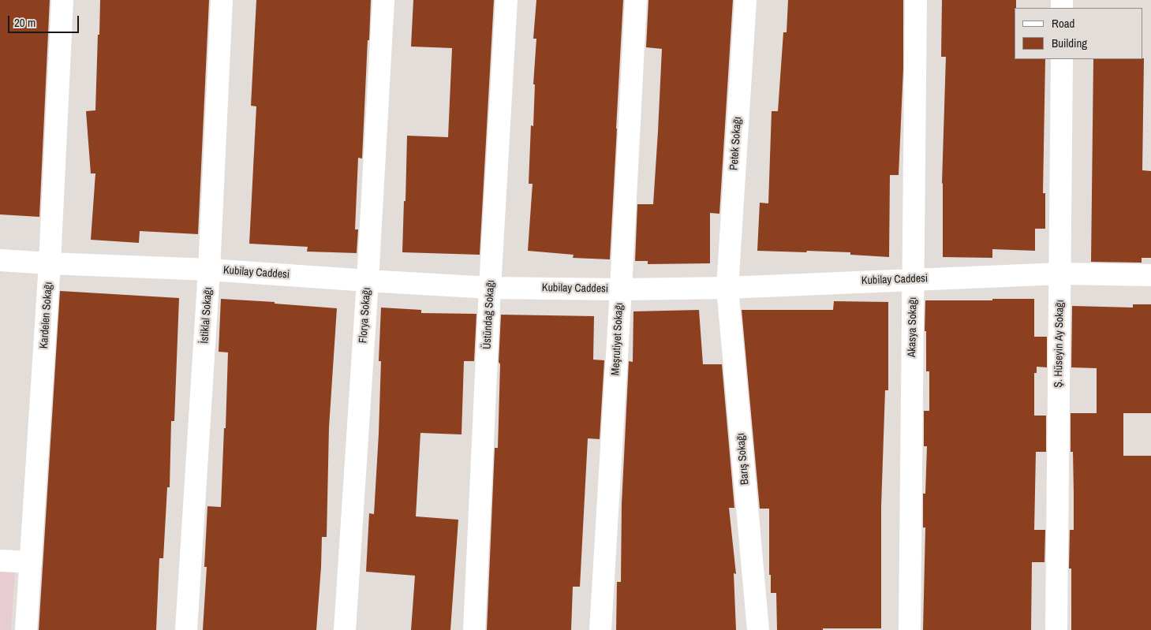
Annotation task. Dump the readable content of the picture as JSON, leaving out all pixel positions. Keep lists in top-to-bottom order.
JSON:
{
  "streets": {
    "street": [
      "Petek Sokağı",
      "Kubilay Caddesi",
      "Üstündağ Sokağı",
      "Kardelen Sokağı",
      "İstiklal Sokağı",
      "Florya Sokağı",
      "Akasya Sokağı",
      "Meşrutiyet Sokağı",
      "Ş. Hüseyin Ay Sokağı",
      "Barış Sokağı"
    ]
  },
  "crossings": [
    ["Petek Sokağı", "Kubilay Caddesi"],
    ["Petek Sokağı", "Barış Sokağı"],
    ["Kubilay Caddesi", "Üstündağ Sokağı"],
    ["Kubilay Caddesi", "Kardelen Sokağı"],
    ["Kubilay Caddesi", "İstiklal Sokağı"],
    ["Kubilay Caddesi", "Florya Sokağı"],
    ["Kubilay Caddesi", "Akasya Sokağı"],
    ["Kubilay Caddesi", "Meşrutiyet Sokağı"],
    ["Kubilay Caddesi", "Ş. Hüseyin Ay Sokağı"],
    ["Kubilay Caddesi", "Barış Sokağı"]
  ],
  "legend": ["Road", "Building"],
  "scale_bar": "20 m"
}
